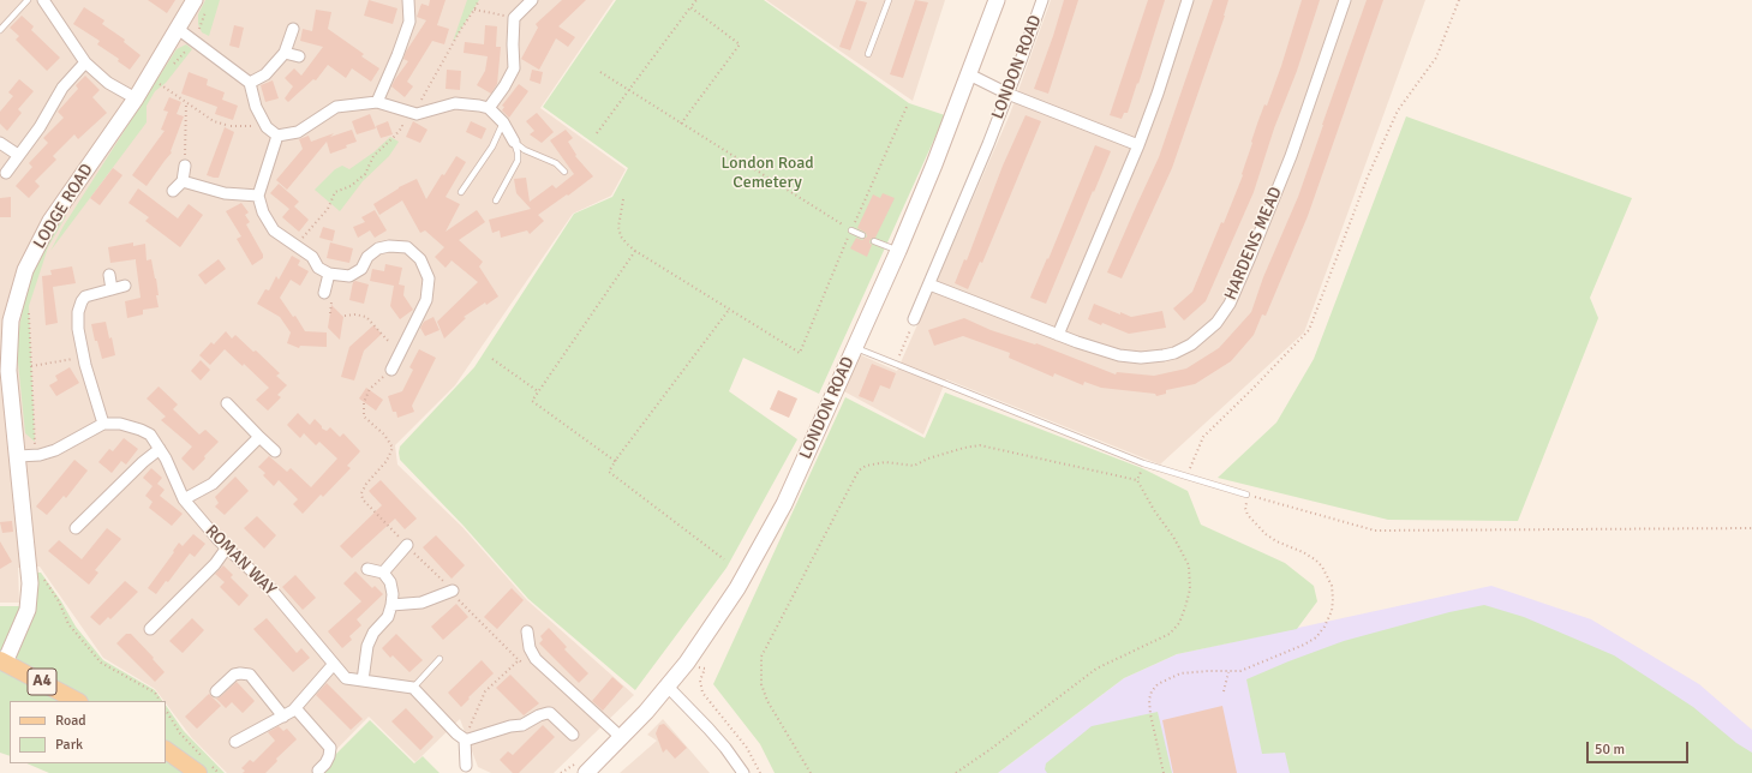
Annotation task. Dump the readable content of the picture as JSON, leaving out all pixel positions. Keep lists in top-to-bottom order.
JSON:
{
  "streets": {
    "main road": ["A4"],
    "street": [
      "LONDON ROAD",
      "LODGE ROAD",
      "HARDENS MEAD",
      "ROMAN WAY"
    ]
  },
  "crossings": [
    ["LONDON ROAD", "HARDENS MEAD"],
    ["LODGE ROAD", "A4"]
  ],
  "parks": ["London Road Cemetery"],
  "legend": ["Road", "Park"],
  "scale_bar": "50 m"
}
